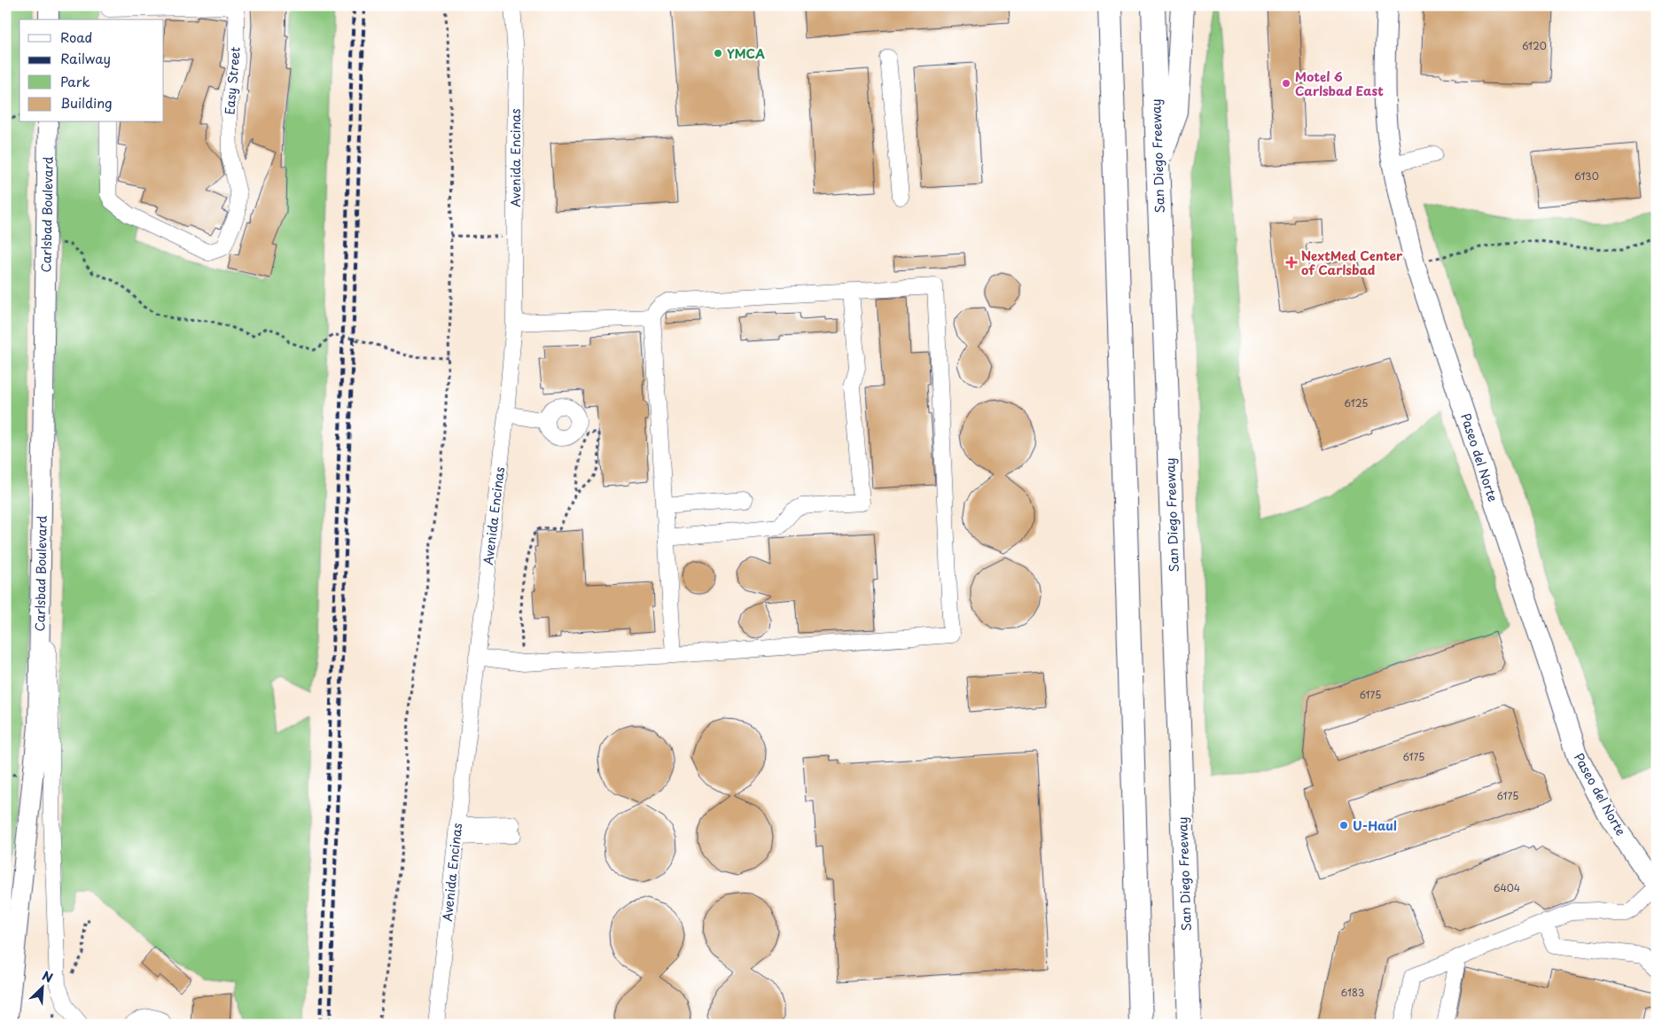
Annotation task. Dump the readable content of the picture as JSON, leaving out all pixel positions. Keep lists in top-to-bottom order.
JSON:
{
  "streets": {
    "highway": ["San Diego Freeway"],
    "main road": ["Carlsbad Boulevard", "Paseo del Norte"],
    "street": ["Easy Street", "Avenida Encinas"]
  },
  "places": {
    "other": ["YMCA", "Motel 6 Carlsbad East", "U-Haul"],
    "health": ["NextMed Center of Carlsbad"]
  },
  "house_numbers": [
    "6120",
    "6130",
    "6125",
    "6175",
    "6175",
    "6175",
    "6404",
    "6183"
  ],
  "legend": [
    "Road",
    "Railway",
    "Park",
    "Building"
  ],
  "north": "top right"
}
